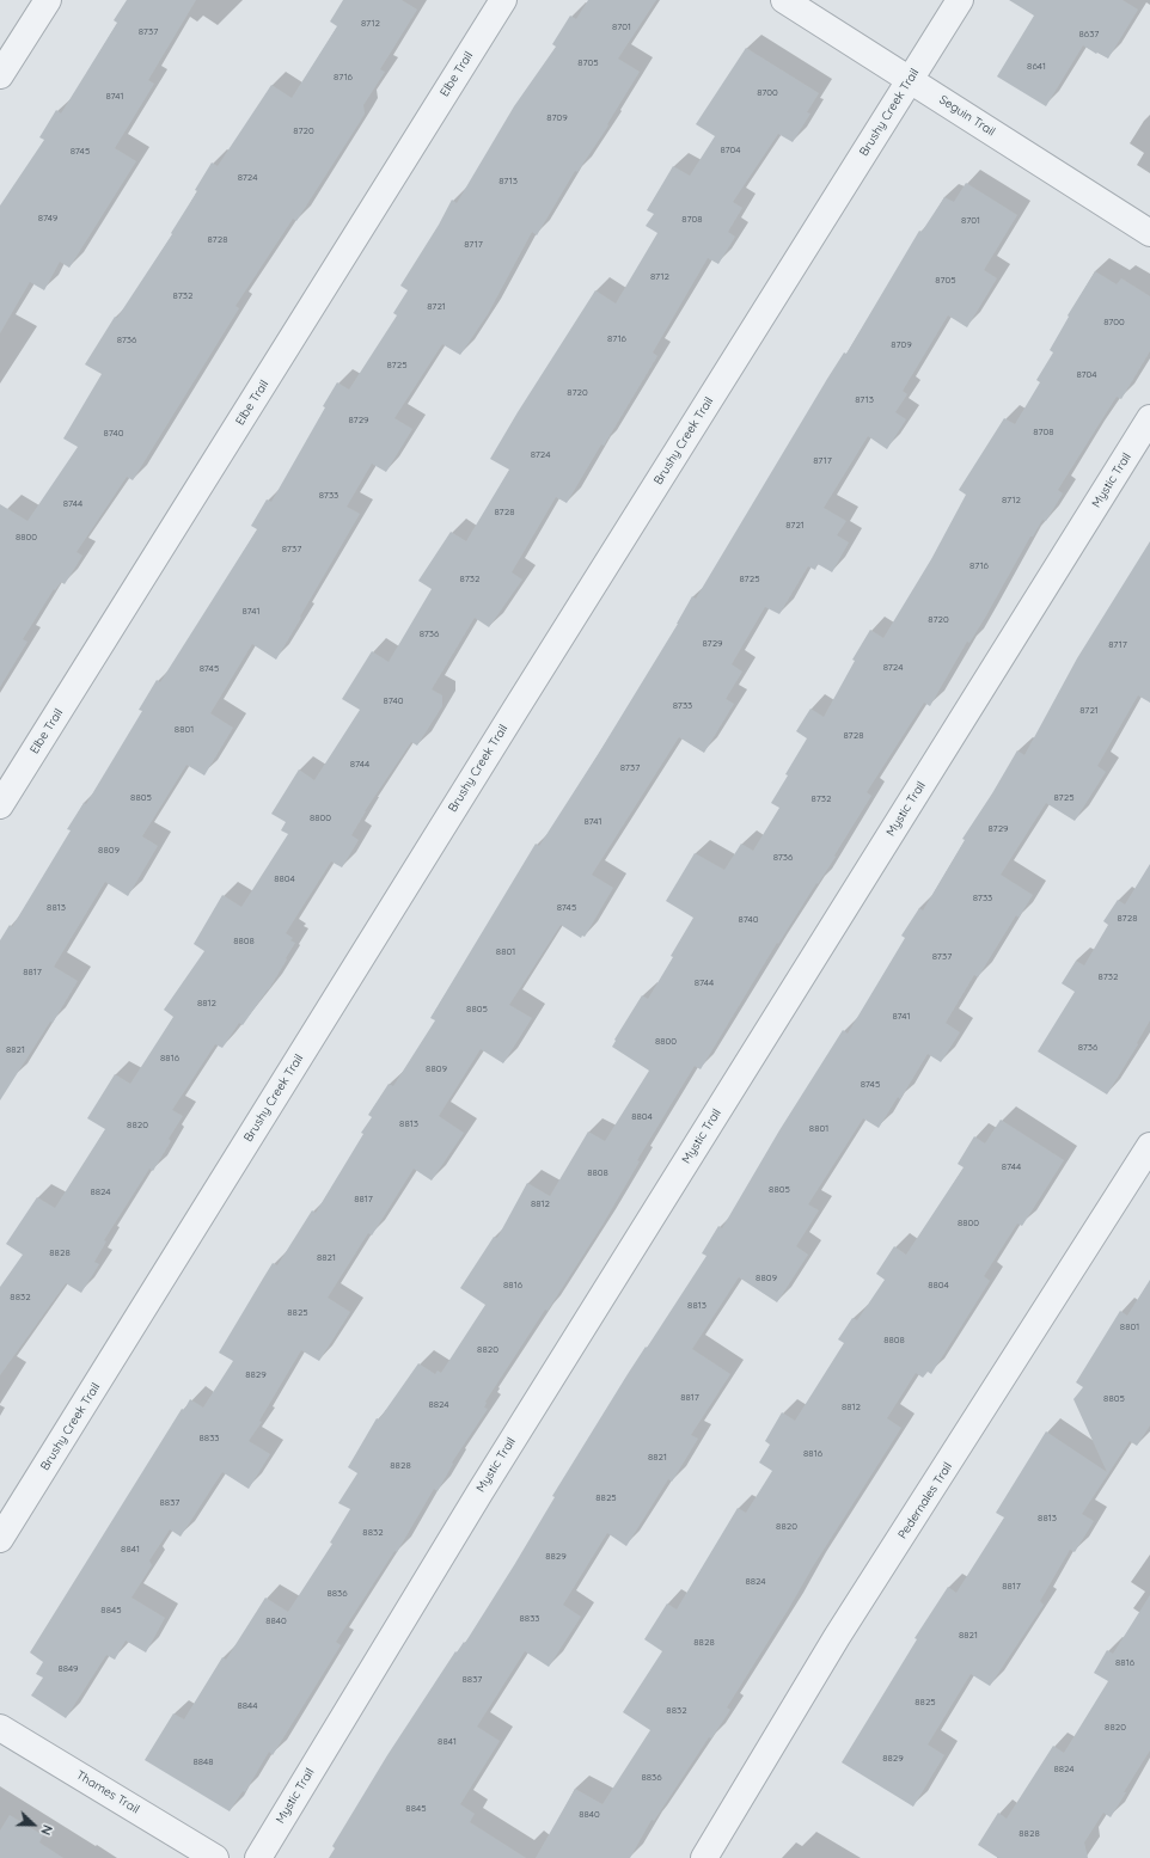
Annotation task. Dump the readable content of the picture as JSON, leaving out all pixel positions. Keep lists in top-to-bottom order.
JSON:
{
  "streets": {
    "street": [
      "Elbe Trail",
      "Brushy Creek Trail",
      "Seguin Trail",
      "Mystic Trail",
      "Pedernales Trail",
      "Thames Trail"
    ]
  },
  "crossings": [
    ["Brushy Creek Trail", "Seguin Trail"]
  ],
  "house_numbers": [
    "8712",
    "8701",
    "8737",
    "8637",
    "8705",
    "8641",
    "8716",
    "8700",
    "8741",
    "8709",
    "8720",
    "8704",
    "8745",
    "8724",
    "8713",
    "8749",
    "8708",
    "8701",
    "8728",
    "8717",
    "8712",
    "8705",
    "8732",
    "8721",
    "8700",
    "8716",
    "8736",
    "8709",
    "8725",
    "8704",
    "8720",
    "8713",
    "8729",
    "8708",
    "8740",
    "8724",
    "8717",
    "8733",
    "8712",
    "8744",
    "8728",
    "8721",
    "8800",
    "8737",
    "8716",
    "8732",
    "8725",
    "8741",
    "8720",
    "8736",
    "8729",
    "8717",
    "8724",
    "8745",
    "8740",
    "8733",
    "8721",
    "8801",
    "8728",
    "8744",
    "8737",
    "8805",
    "8725",
    "8732",
    "8800",
    "8741",
    "8729",
    "8809",
    "8736",
    "8804",
    "8733",
    "8813",
    "8745",
    "8728",
    "8740",
    "8808",
    "8801",
    "8737",
    "8817",
    "8732",
    "8744",
    "8812",
    "8805",
    "8741",
    "8800",
    "8736",
    "8821",
    "8816",
    "8809",
    "8745",
    "8804",
    "8813",
    "8820",
    "8801",
    "8744",
    "8808",
    "8805",
    "8824",
    "8817",
    "8812",
    "8800",
    "8828",
    "8821",
    "8809",
    "8816",
    "8804",
    "8832",
    "8813",
    "8825",
    "8801",
    "8808",
    "8820",
    "8829",
    "8817",
    "8805",
    "8824",
    "8812",
    "8833",
    "8816",
    "8821",
    "8828",
    "8825",
    "8837",
    "8813",
    "8820",
    "8832",
    "8841",
    "8829",
    "8824",
    "8817",
    "8836",
    "8845",
    "8833",
    "8840",
    "8821",
    "8828",
    "8816",
    "8849",
    "8837",
    "8825",
    "8844",
    "8832",
    "8820",
    "8841",
    "8829",
    "8848",
    "8824",
    "8836",
    "8845",
    "8840",
    "8828"
  ],
  "north": "right"
}
